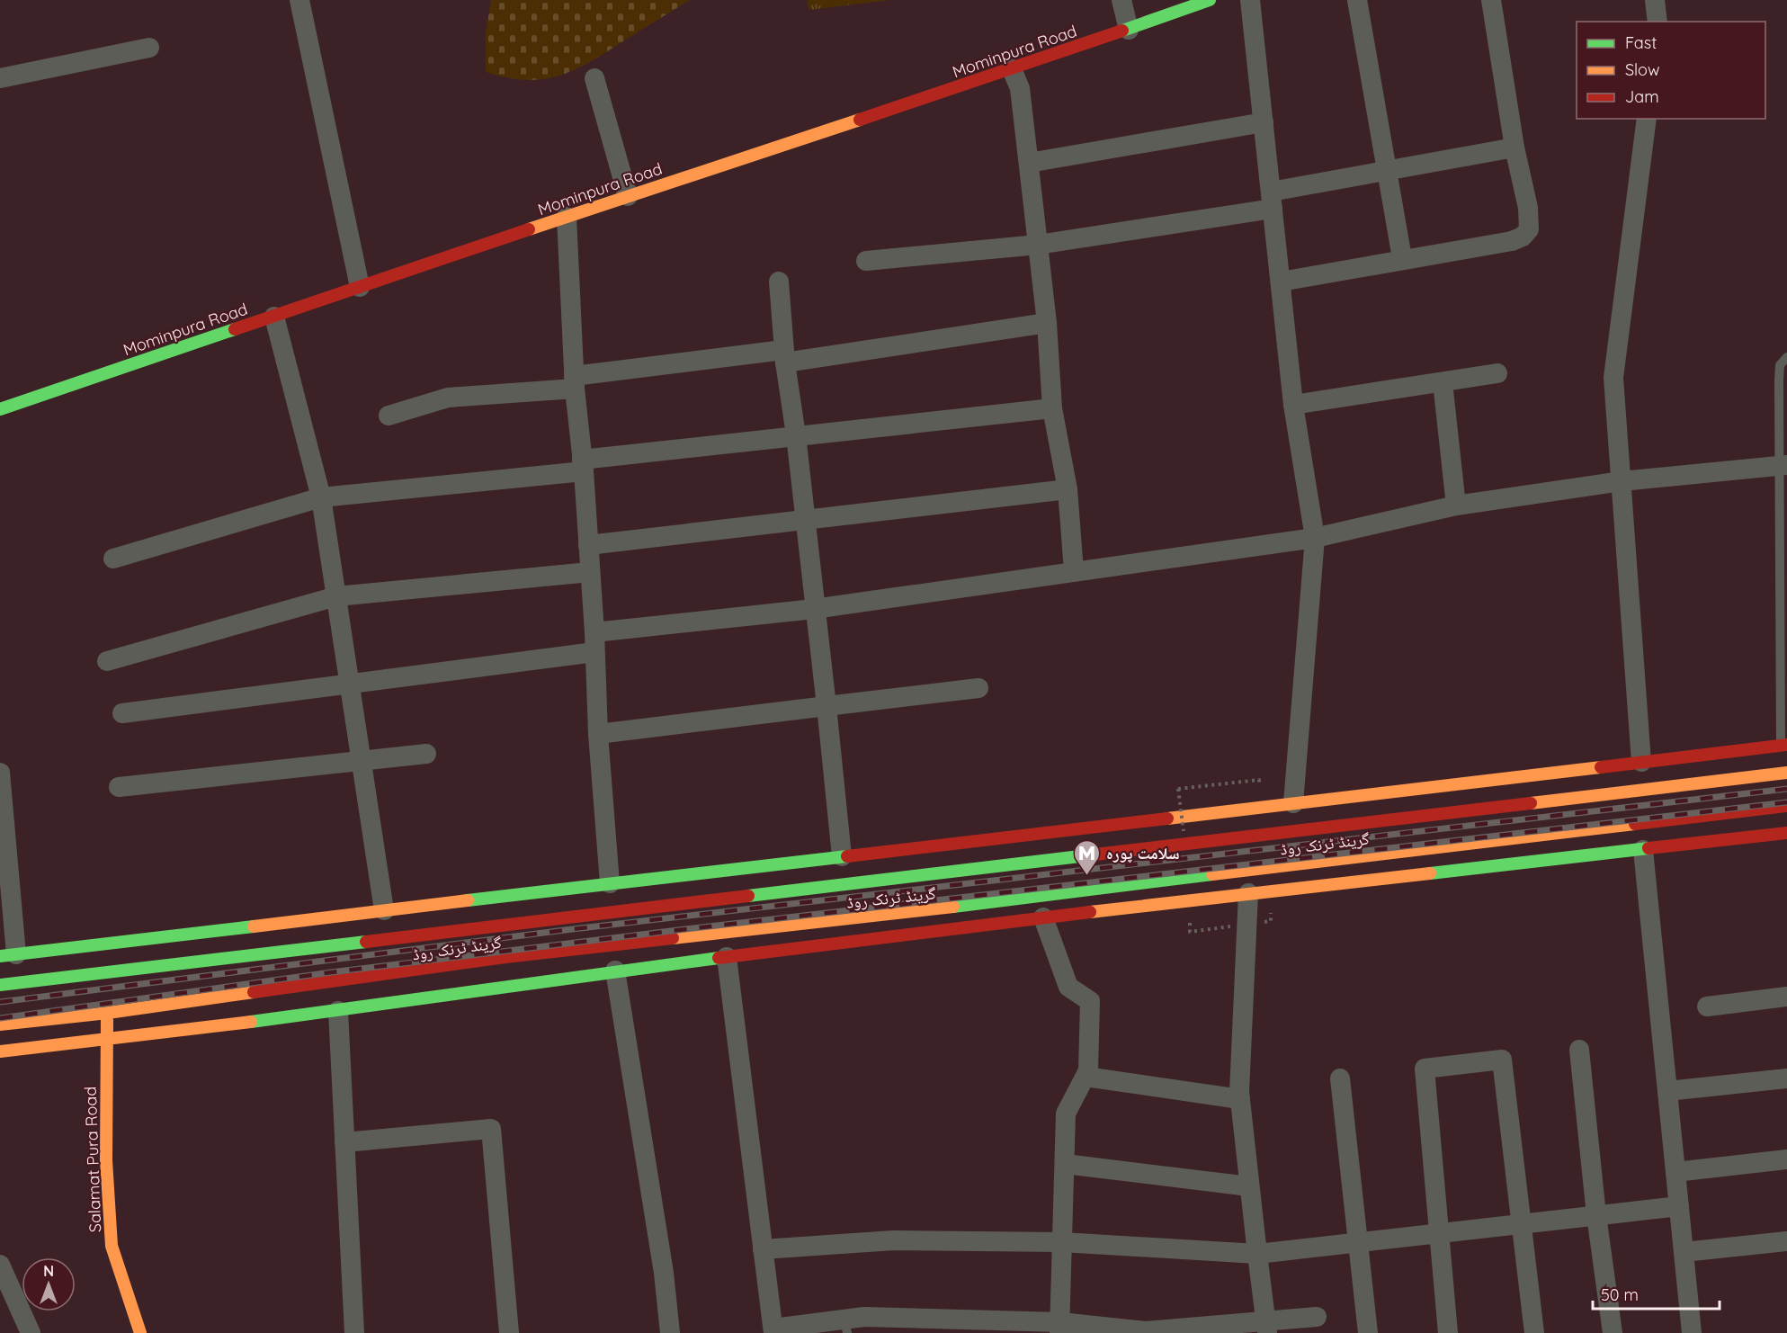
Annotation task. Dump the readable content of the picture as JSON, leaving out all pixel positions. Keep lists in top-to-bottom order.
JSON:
{
  "streets": {
    "main road": ["Mominpura Road", "گرینڈ ٹرنک روڈ", "Salamat Pura Road"]
  },
  "crossings": [
    ["گرینڈ ٹرنک روڈ", "Salamat Pura Road"]
  ],
  "places": {
    "metro station": ["سلامت پورہ"]
  },
  "legend": ["Fast", "Slow", "Jam"],
  "scale_bar": "50 m",
  "north": "top"
}
